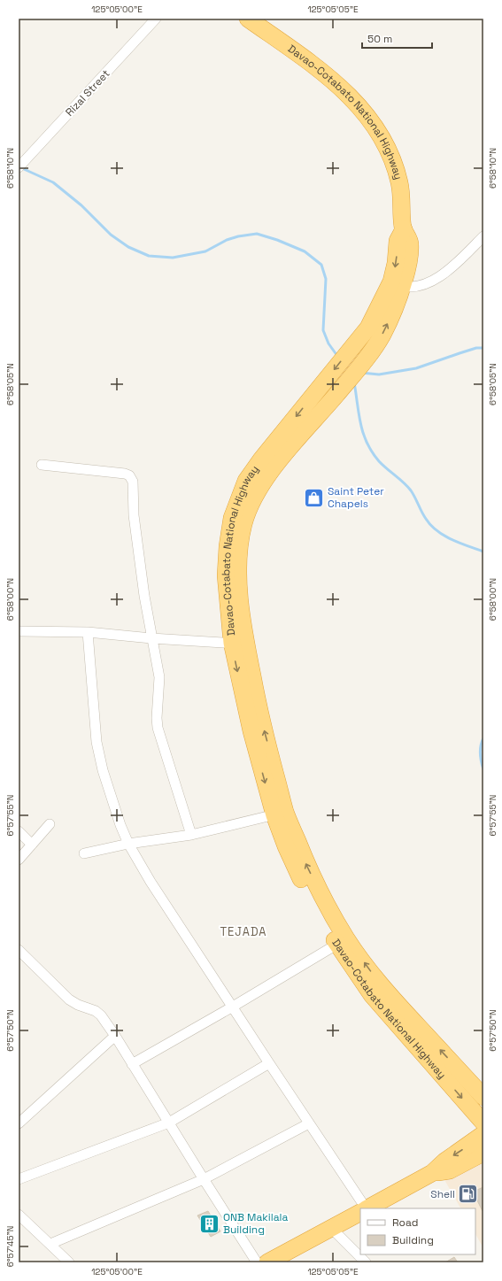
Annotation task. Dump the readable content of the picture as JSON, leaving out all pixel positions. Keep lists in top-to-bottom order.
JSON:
{
  "streets": {
    "highway": ["Davao-Cotabato National Highway"],
    "street": ["Rizal Street"]
  },
  "districts": ["TEJADA"],
  "places": {
    "shop": ["Saint Peter Chapels"],
    "fuel station": ["Shell"],
    "building": ["ONB Makilala Building"]
  },
  "legend": ["Road", "Building"],
  "scale_bar": "50 m",
  "coordinates": [
    "125°05'00\"E",
    "125°05'05\"E",
    "6°58'10\"N",
    "6°58'05\"N",
    "6°58'00\"N",
    "6°57'55\"N",
    "6°57'50\"N",
    "6°57'45\"N"
  ]
}
